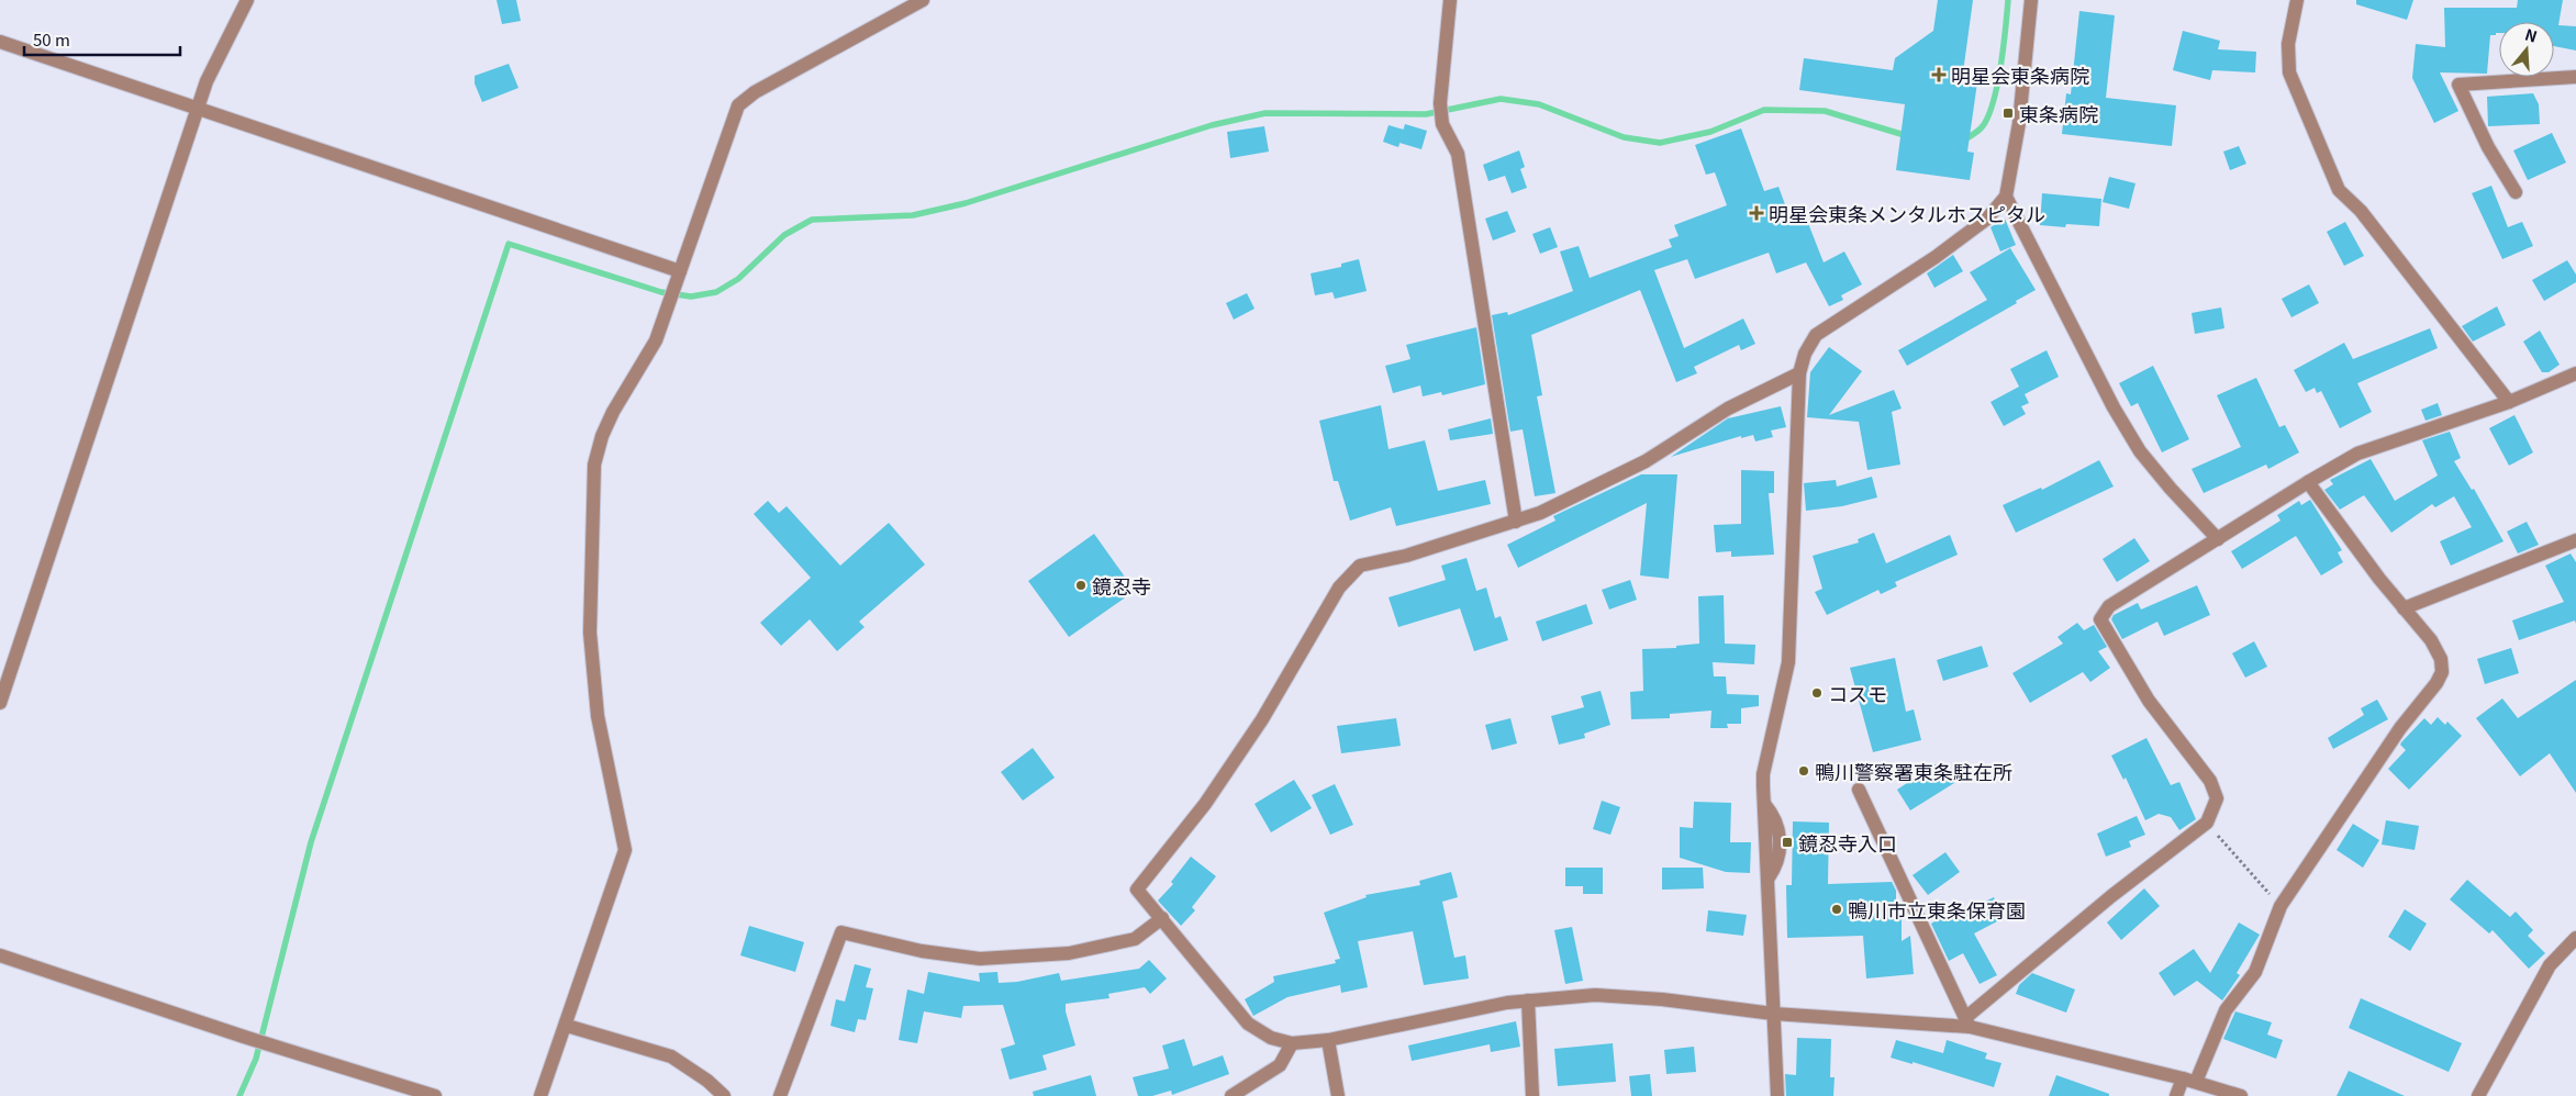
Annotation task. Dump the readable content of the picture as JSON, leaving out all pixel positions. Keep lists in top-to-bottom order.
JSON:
{
  "places": {
    "health": ["明星会東条病院", "明星会東条メンタルホスピタル"],
    "transit": ["東条病院", "鏡忍寺入口"],
    "other": [
      "鏡忍寺",
      "コスモ",
      "鴨川警察署東条駐在所",
      "鴨川市立東条保育園"
    ]
  },
  "scale_bar": "50 m",
  "north": "top"
}
